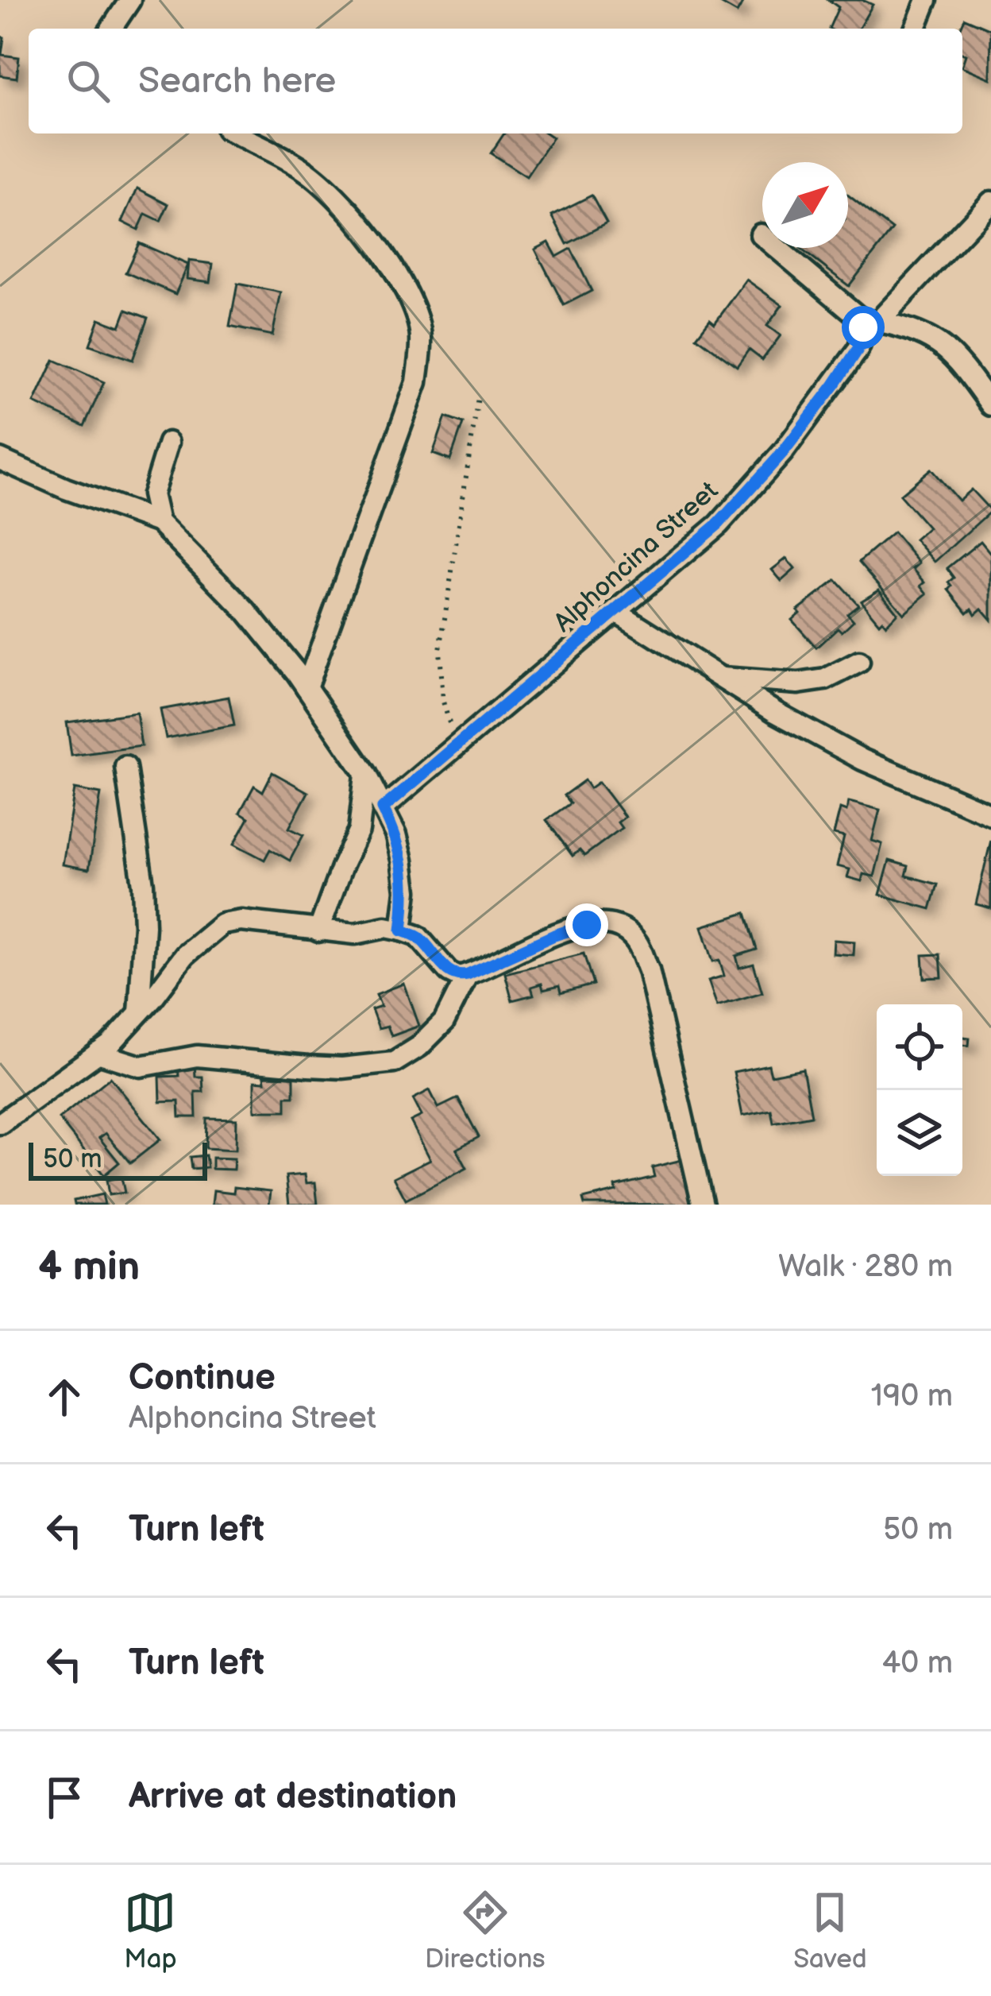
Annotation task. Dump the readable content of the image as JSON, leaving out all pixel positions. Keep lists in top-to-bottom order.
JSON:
{
  "streets": {
    "street": ["Alphoncina Street"]
  },
  "scale_bar": "50 m",
  "north": "top right",
  "page": {
    "search": "Search here",
    "scale": "50 m",
    "heading": ["4 min", "Walk · 280 m"],
    "list": [
      ["Continue", "Alphoncina Street", "190 m"],
      ["Turn left", "50 m"],
      ["Turn left", "40 m"],
      "Arrive at destination"
    ],
    "nav": ["Map", "Directions", "Saved"]
  }
}
